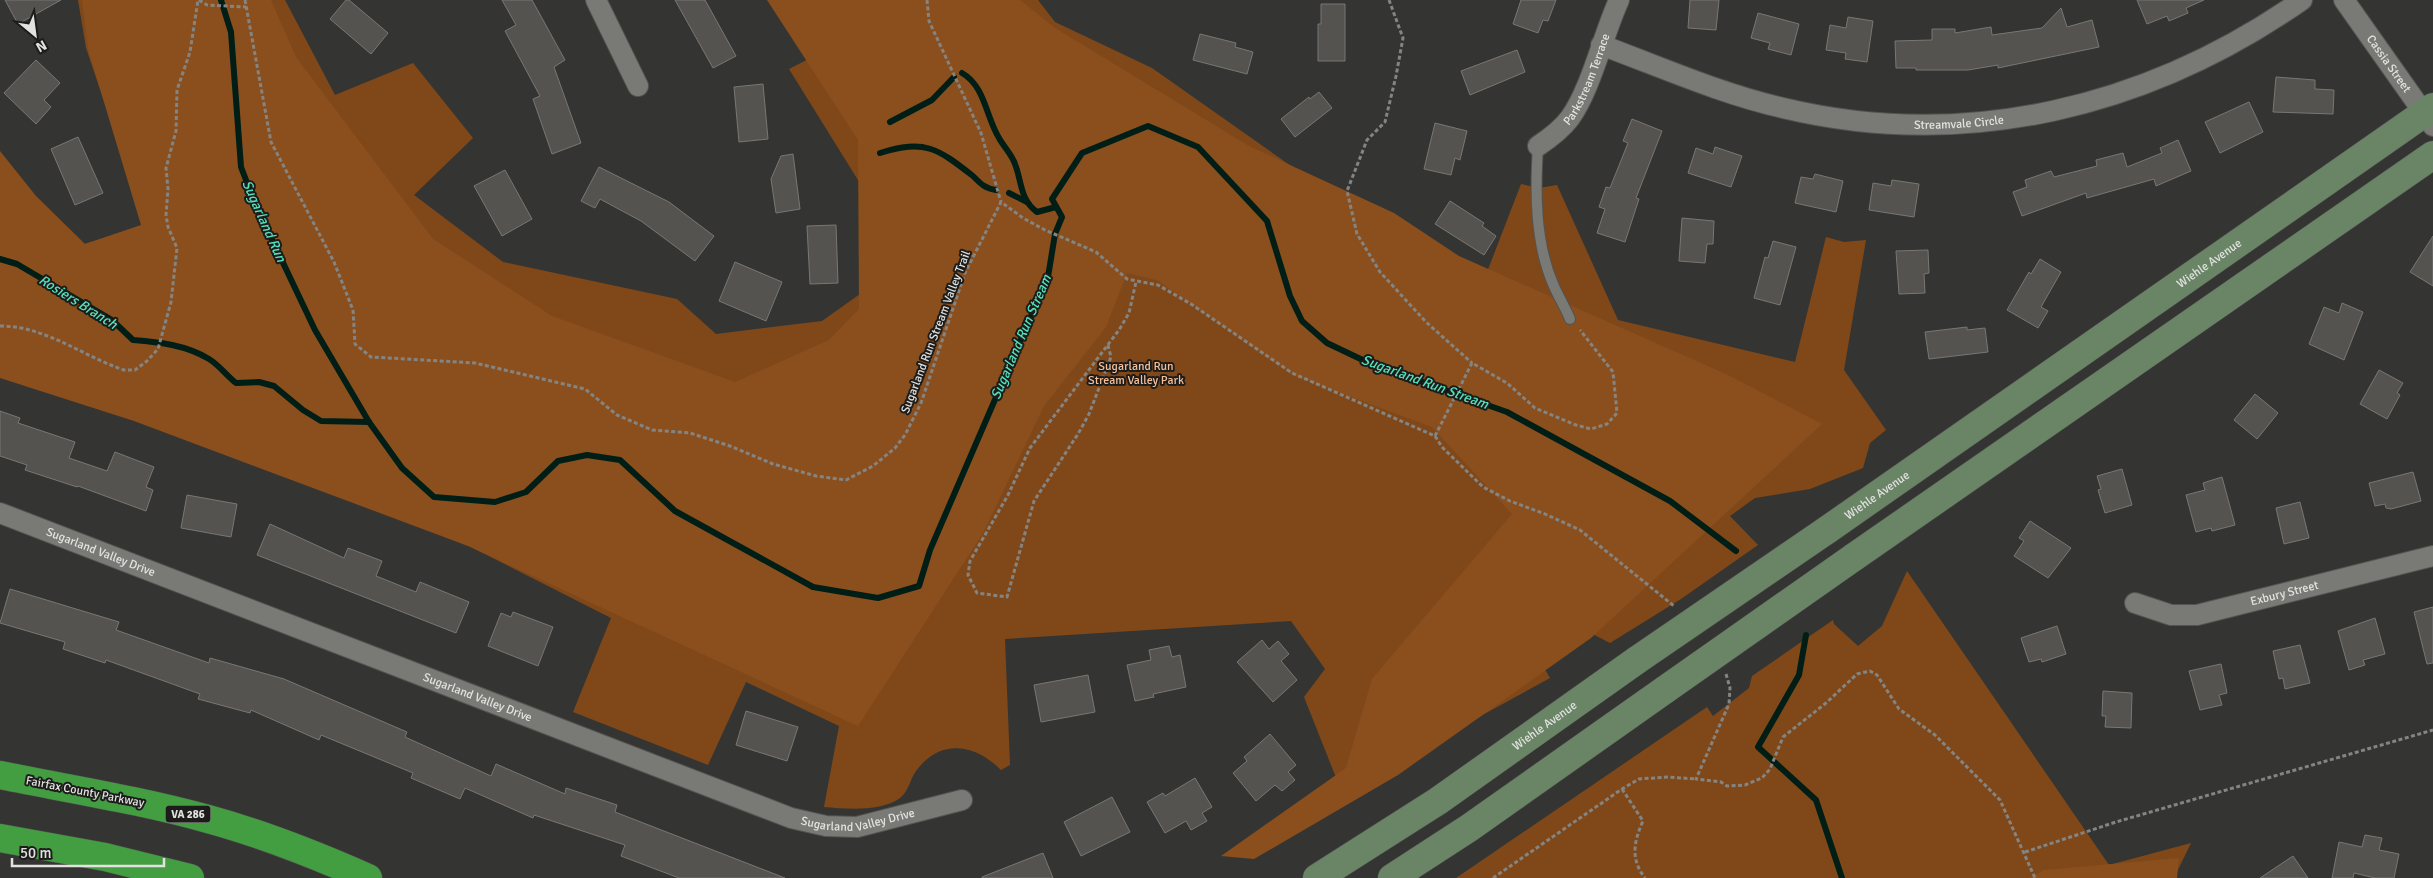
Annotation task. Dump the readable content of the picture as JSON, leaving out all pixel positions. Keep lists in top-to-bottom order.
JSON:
{
  "streets": {
    "highway": ["Fairfax County Parkway", "VA 286"],
    "main road": ["Wiehle Avenue"],
    "street": [
      "Cassia Street",
      "Parkstream Terrace",
      "Streamvale Circle",
      "Sugarland Valley Drive",
      "Exbury Street"
    ],
    "path": ["Sugarland Run Stream Valley Trail"]
  },
  "crossings": [
    ["Cassia Street", "Wiehle Avenue"],
    ["Parkstream Terrace", "Streamvale Circle"]
  ],
  "water": ["Sugarland Run", "Rosiers Branch", "Sugarland Run Stream"],
  "parks": ["Sugarland Run Stream Valley Park"],
  "scale_bar": "50 m",
  "north": "bottom right"
}
